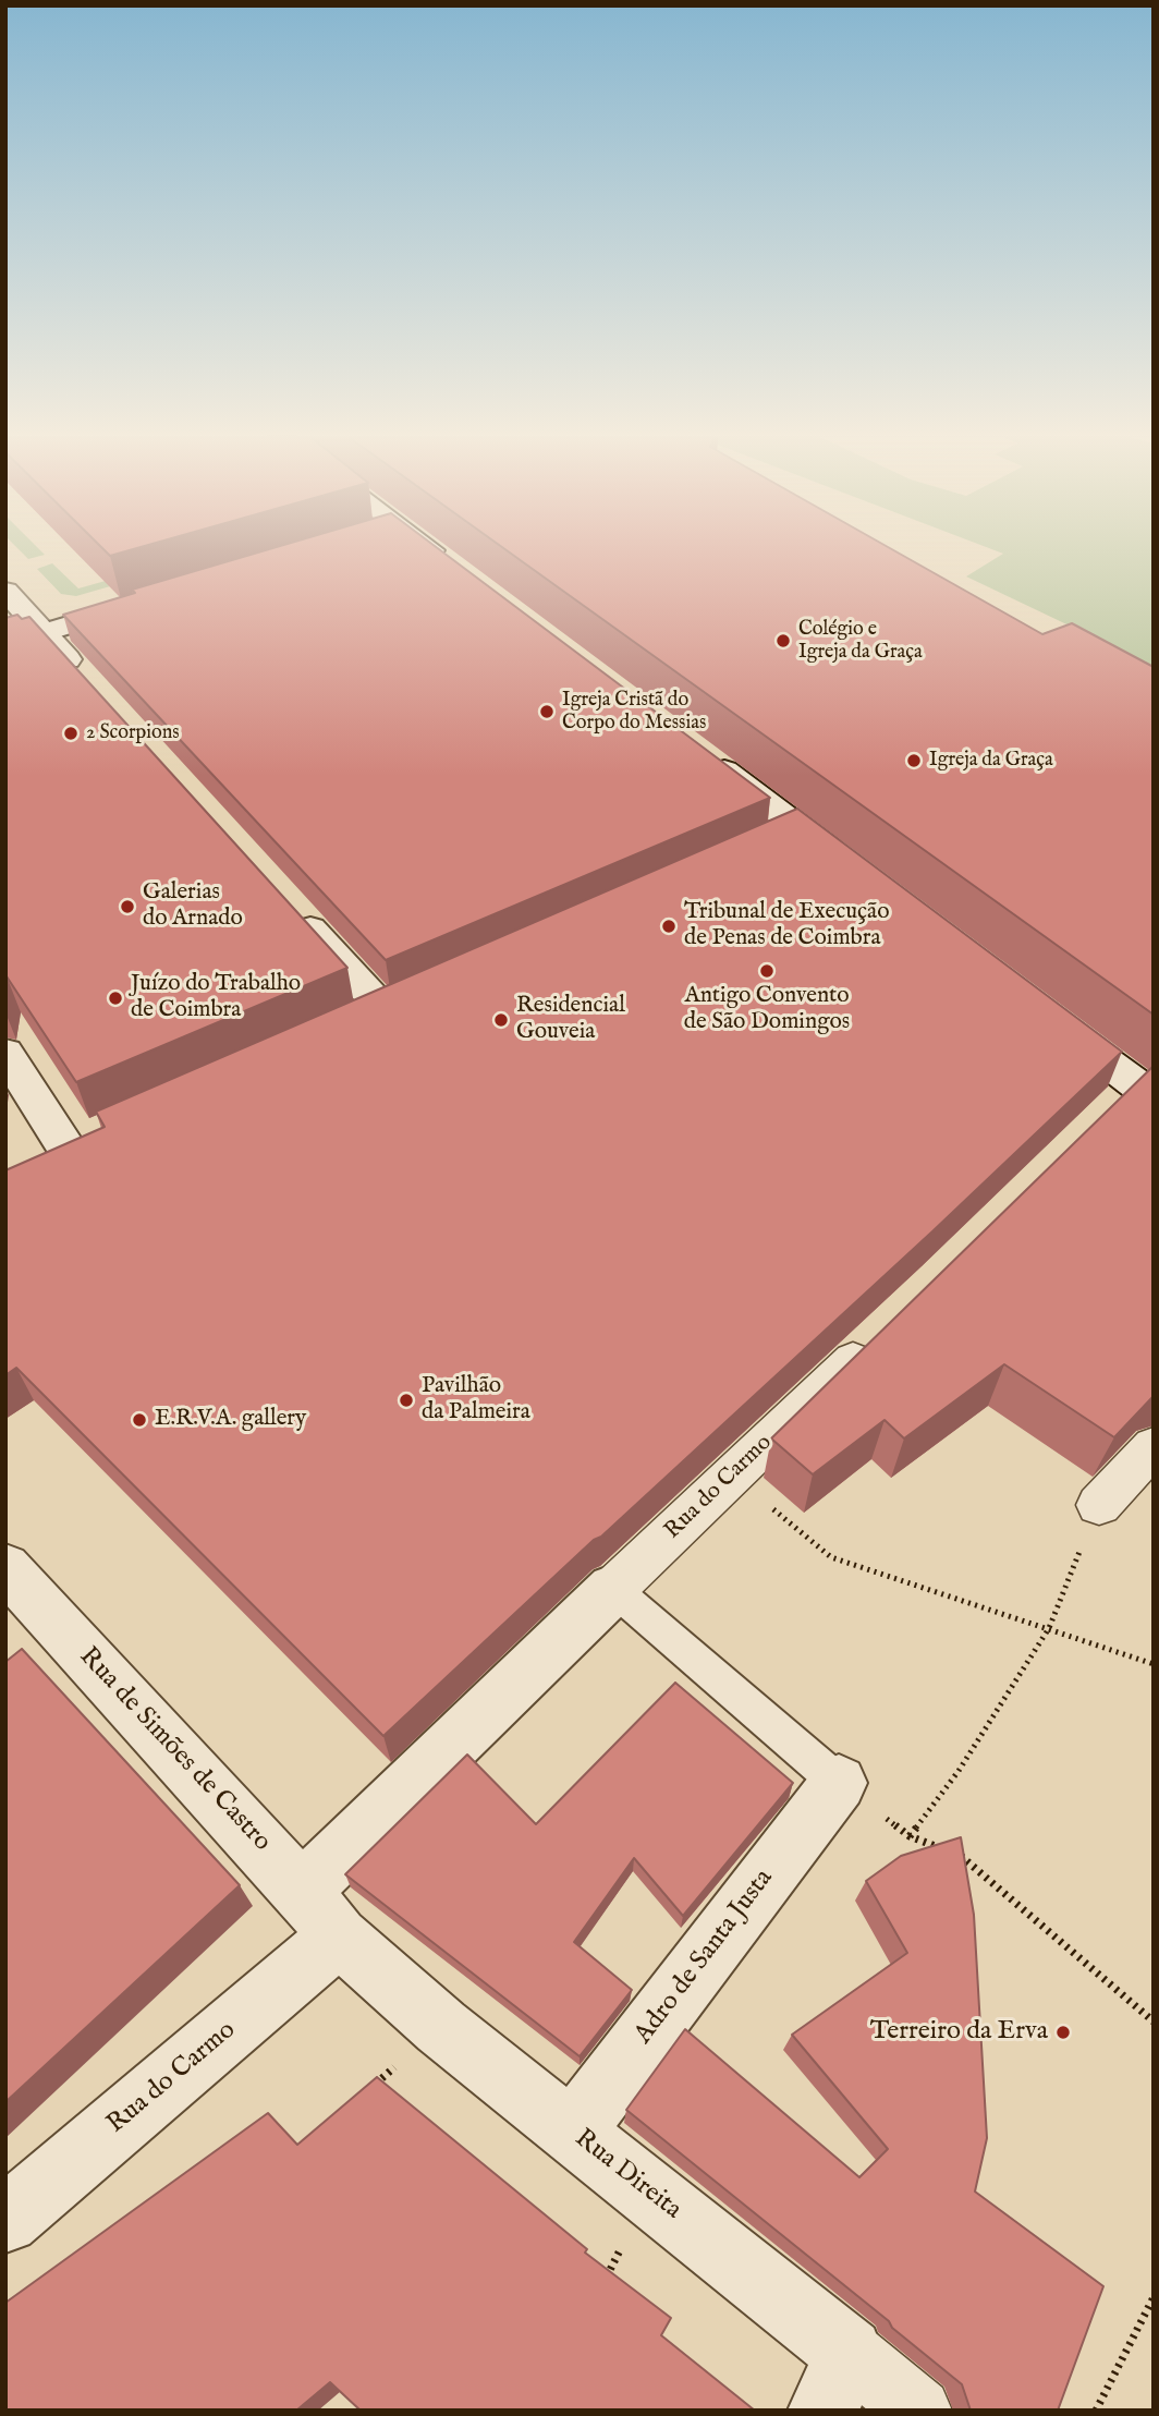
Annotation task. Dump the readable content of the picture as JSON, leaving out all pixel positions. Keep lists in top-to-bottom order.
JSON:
{
  "streets": {
    "street": [
      "Rua do Carmo",
      "Rua de Simões de Castro",
      "Adro de Santa Justa",
      "Rua Direita"
    ]
  },
  "crossings": [
    ["Rua do Carmo", "Rua de Simões de Castro"],
    ["Rua do Carmo", "Rua Direita"],
    ["Rua de Simões de Castro", "Rua Direita"],
    ["Adro de Santa Justa", "Rua Direita"]
  ],
  "places": [
    "Colégio e Igreja da Graça",
    "Igreja Cristã do Corpo do Messias",
    "2 Scorpions",
    "Igreja da Graça",
    "Galerias do Arnado",
    "Tribunal de Execução de Penas de Coimbra",
    "Antigo Convento de São Domingos",
    "Juízo do Trabalho de Coimbra",
    "Residencial Gouveia",
    "Pavilhão da Palmeira",
    "E.R.V.A. gallery",
    "Terreiro da Erva"
  ]
}
